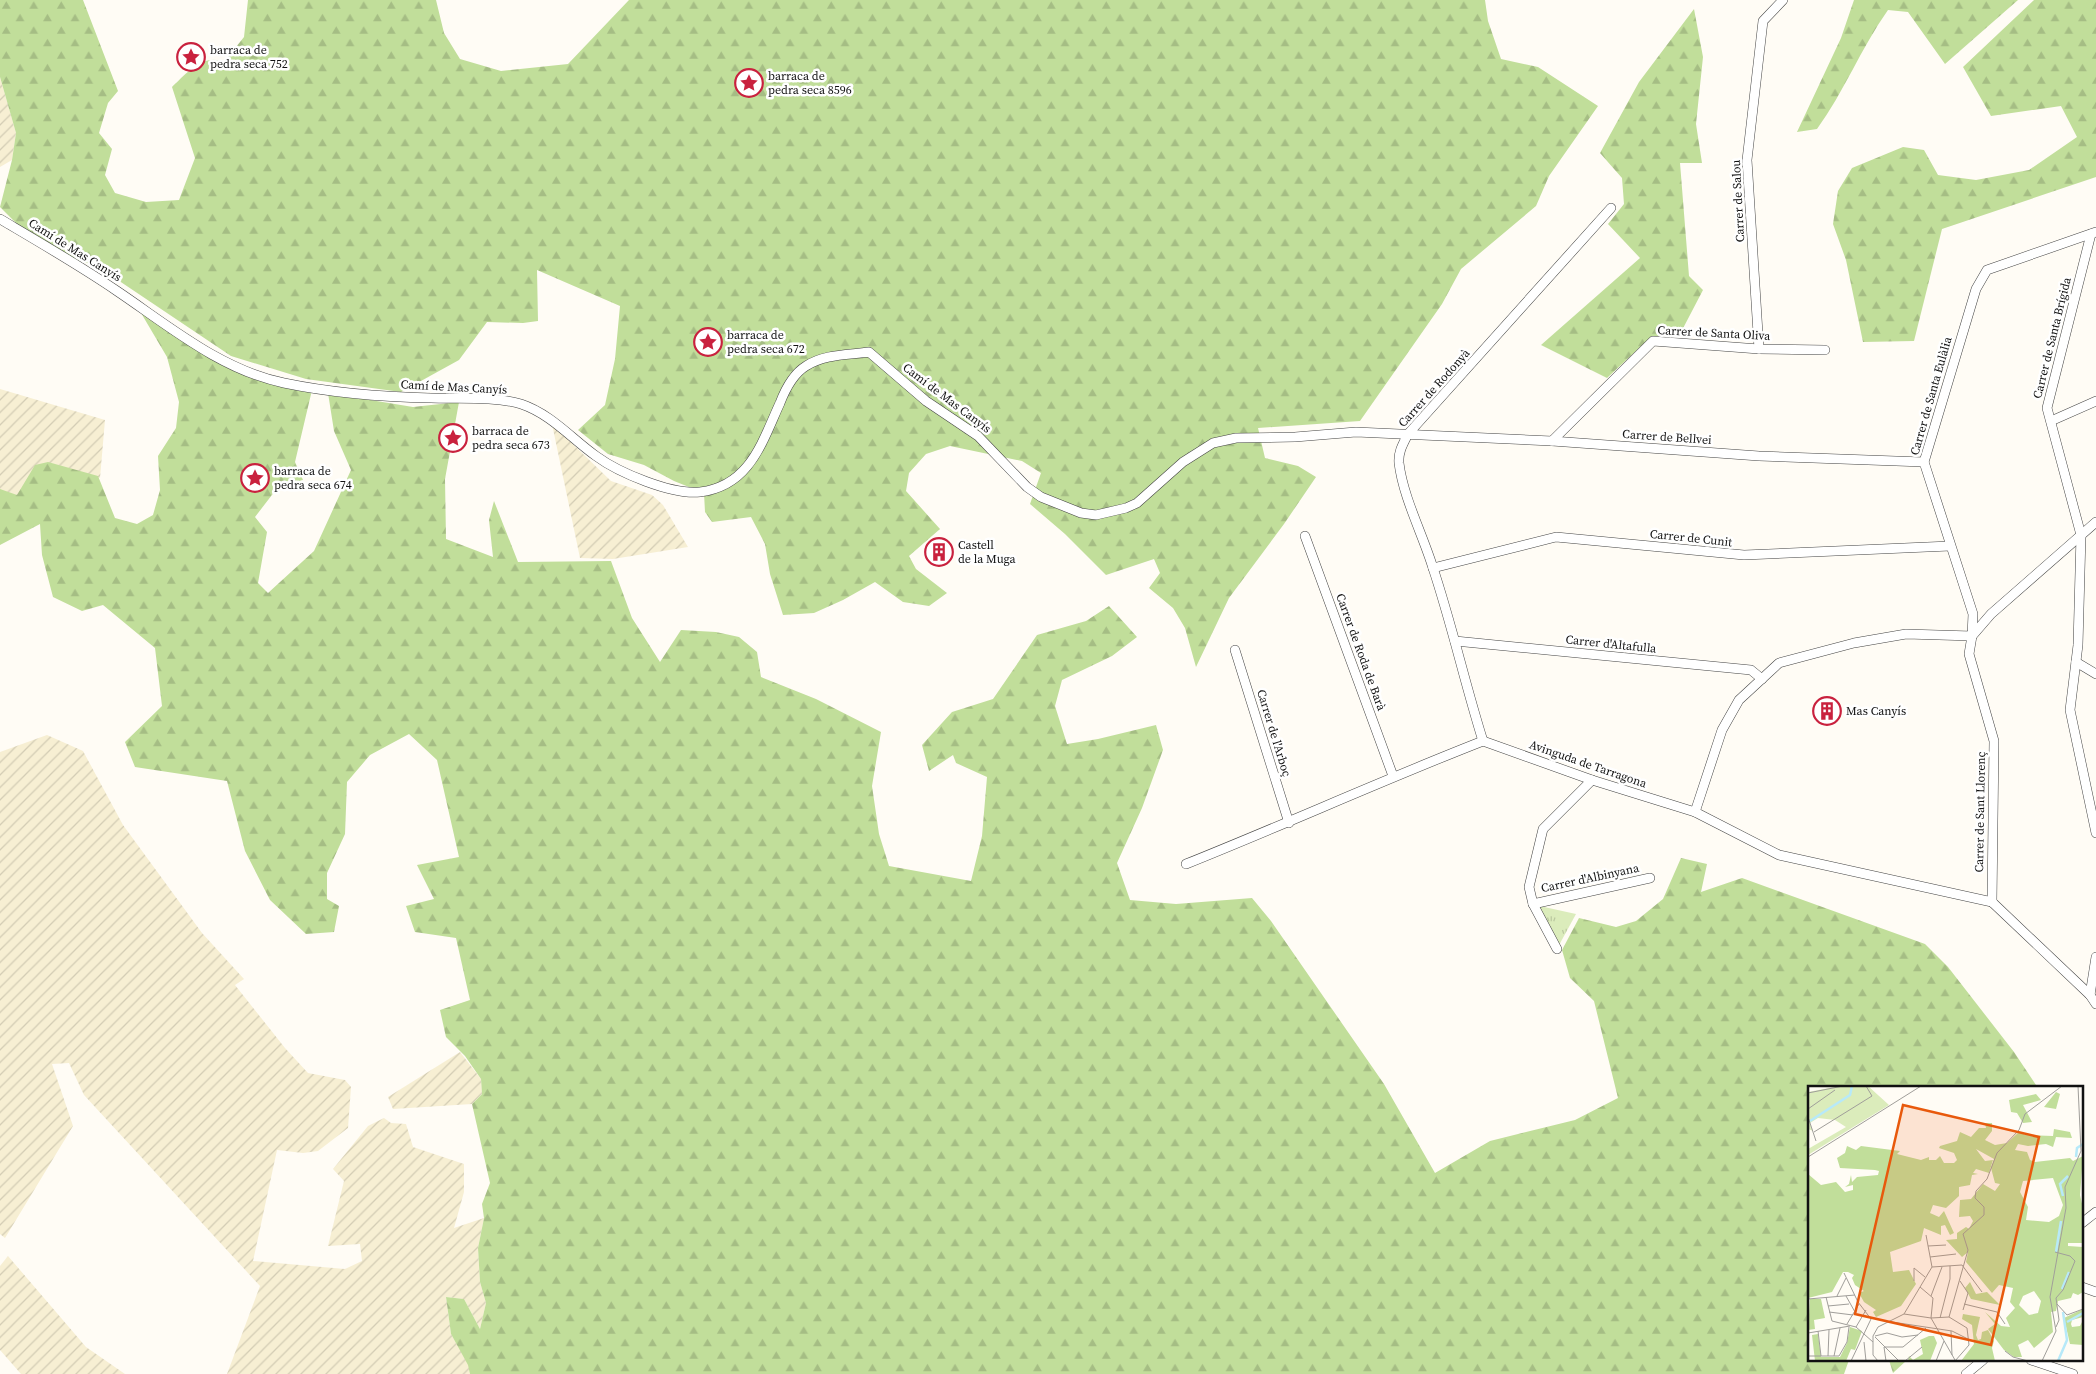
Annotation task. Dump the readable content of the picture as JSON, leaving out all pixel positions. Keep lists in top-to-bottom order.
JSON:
{
  "streets": {
    "street": [
      "Carrer de Salou",
      "Camí de Mas Canyís",
      "Carrer de Santa Oliva",
      "Carrer de Santa Brígida",
      "Carrer de Rodonyà",
      "Carrer de Santa Eulàlia",
      "Carrer de Bellvei",
      "Carrer de Cunit",
      "Carrer d'Altafulla",
      "Carrer de Roda de Barà",
      "Carrer de l'Arboç",
      "Avinguda de Tarragona",
      "Carrer de Sant Llorenç",
      "Carrer d'Albinyana"
    ]
  },
  "crossings": [
    ["Carrer de Salou", "Carrer de Santa Oliva"],
    ["Camí de Mas Canyís", "Carrer de Rodonyà"],
    ["Camí de Mas Canyís", "Carrer de Bellvei"],
    ["Carrer de Santa Oliva", "Carrer de Bellvei"],
    ["Carrer de Santa Brígida", "Carrer de Santa Eulàlia"],
    ["Carrer de Rodonyà", "Carrer de Bellvei"],
    ["Carrer de Rodonyà", "Carrer de Cunit"],
    ["Carrer de Rodonyà", "Carrer d'Altafulla"],
    ["Carrer de Rodonyà", "Avinguda de Tarragona"],
    ["Carrer de Santa Eulàlia", "Carrer de Bellvei"],
    ["Carrer de Santa Eulàlia", "Carrer de Cunit"],
    ["Carrer de Santa Eulàlia", "Carrer de Sant Llorenç"],
    ["Avinguda de Tarragona", "Carrer de Sant Llorenç"],
    ["Avinguda de Tarragona", "Carrer d'Albinyana"]
  ],
  "places": {
    "place": [
      "barraca de pedra seca 752",
      "barraca de pedra seca 8596",
      "barraca de pedra seca 672",
      "barraca de pedra seca 673",
      "barraca de pedra seca 674"
    ],
    "building": ["Castell de la Muga", "Mas Canyís"]
  }
}
